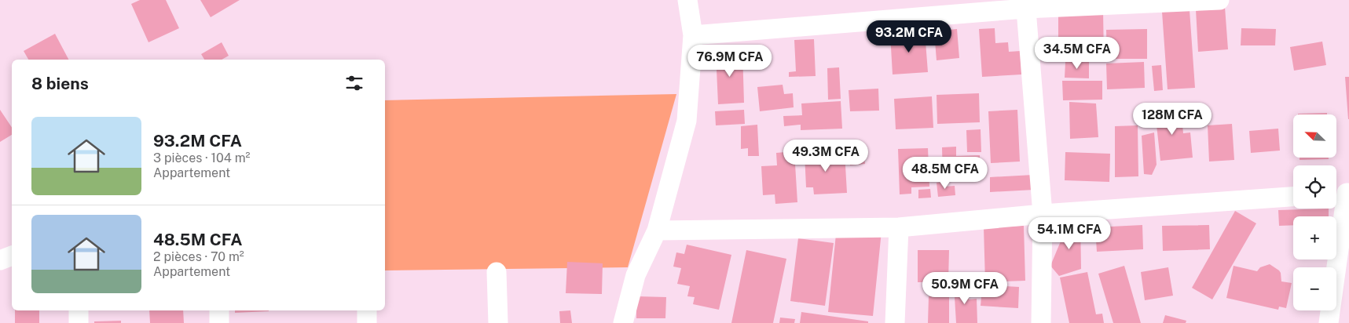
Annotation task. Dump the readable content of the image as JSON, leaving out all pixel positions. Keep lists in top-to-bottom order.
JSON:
{
  "north": "top left",
  "page": {
    "price": [
      "93.2M CFA",
      "34.5M CFA",
      "76.9M CFA",
      "128M CFA",
      "49.3M CFA",
      "48.5M CFA",
      "54.1M CFA",
      "50.9M CFA"
    ],
    "heading": "8 biens",
    "list": [
      {
        "name": "93.2M CFA",
        "note": "3 pièces · 104 m² · Appartement"
      },
      {
        "name": "48.5M CFA",
        "note": "2 pièces · 70 m² · Appartement"
      }
    ],
    "map_buttons": ["+", "−"]
  }
}
